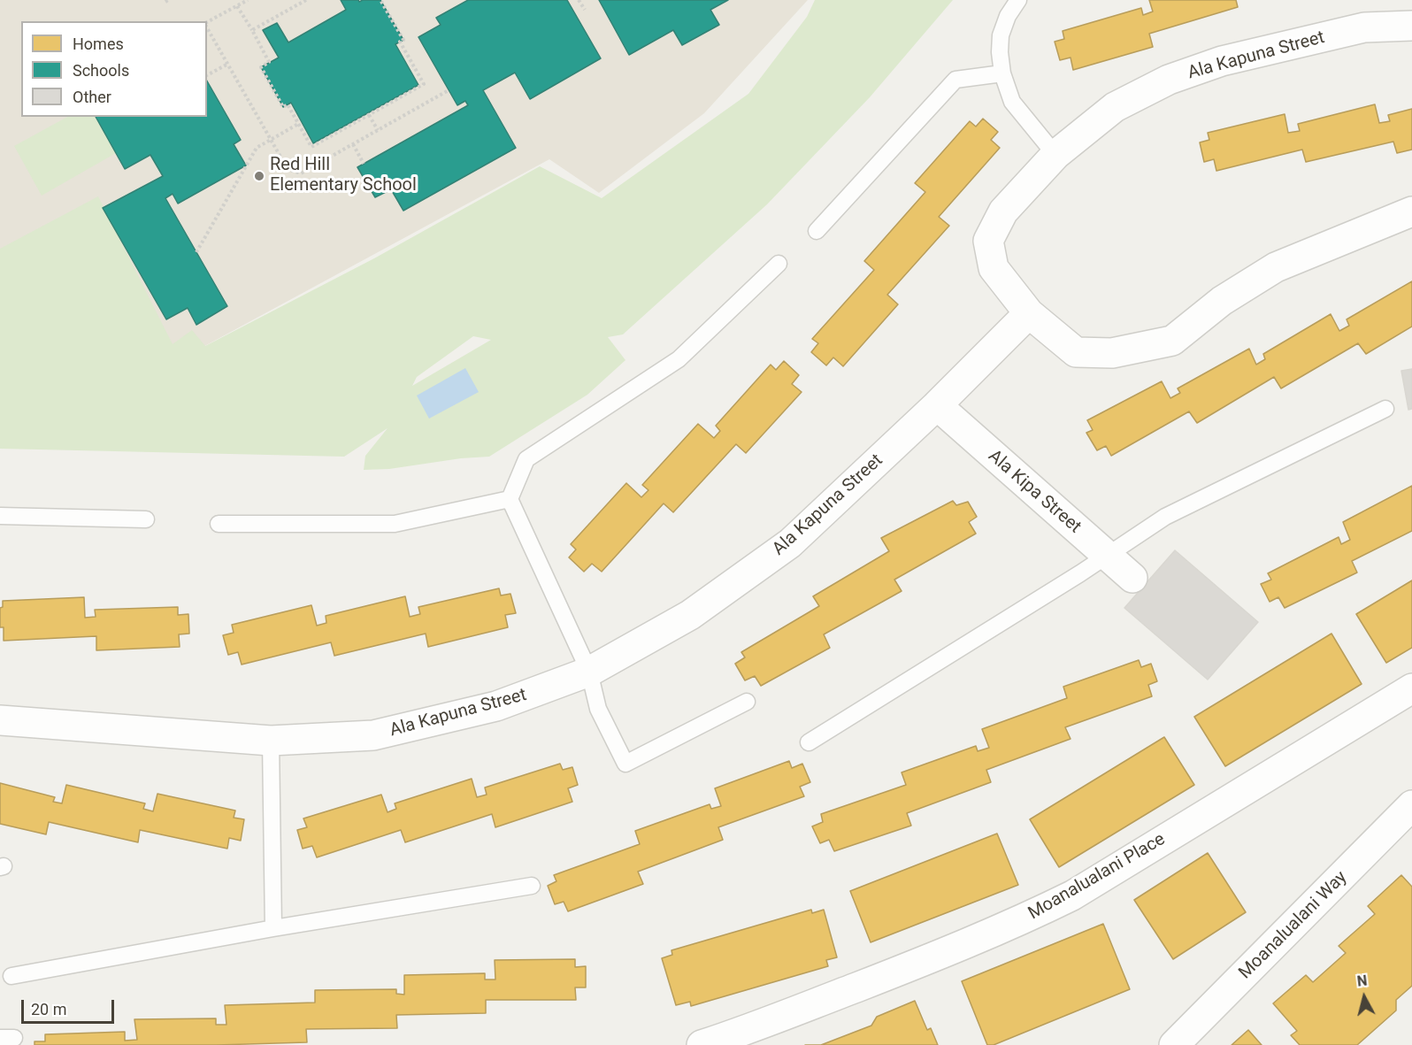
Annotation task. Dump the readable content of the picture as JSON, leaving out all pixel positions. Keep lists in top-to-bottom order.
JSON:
{
  "streets": {
    "street": [
      "Ala Kapuna Street",
      "Ala Kipa Street",
      "Moanalualani Place",
      "Moanalualani Way"
    ]
  },
  "crossings": [
    ["Ala Kapuna Street", "Ala Kipa Street"]
  ],
  "places": ["Red Hill Elementary School"],
  "legend": ["Homes", "Schools", "Other"],
  "scale_bar": "20 m",
  "north": "top"
}
